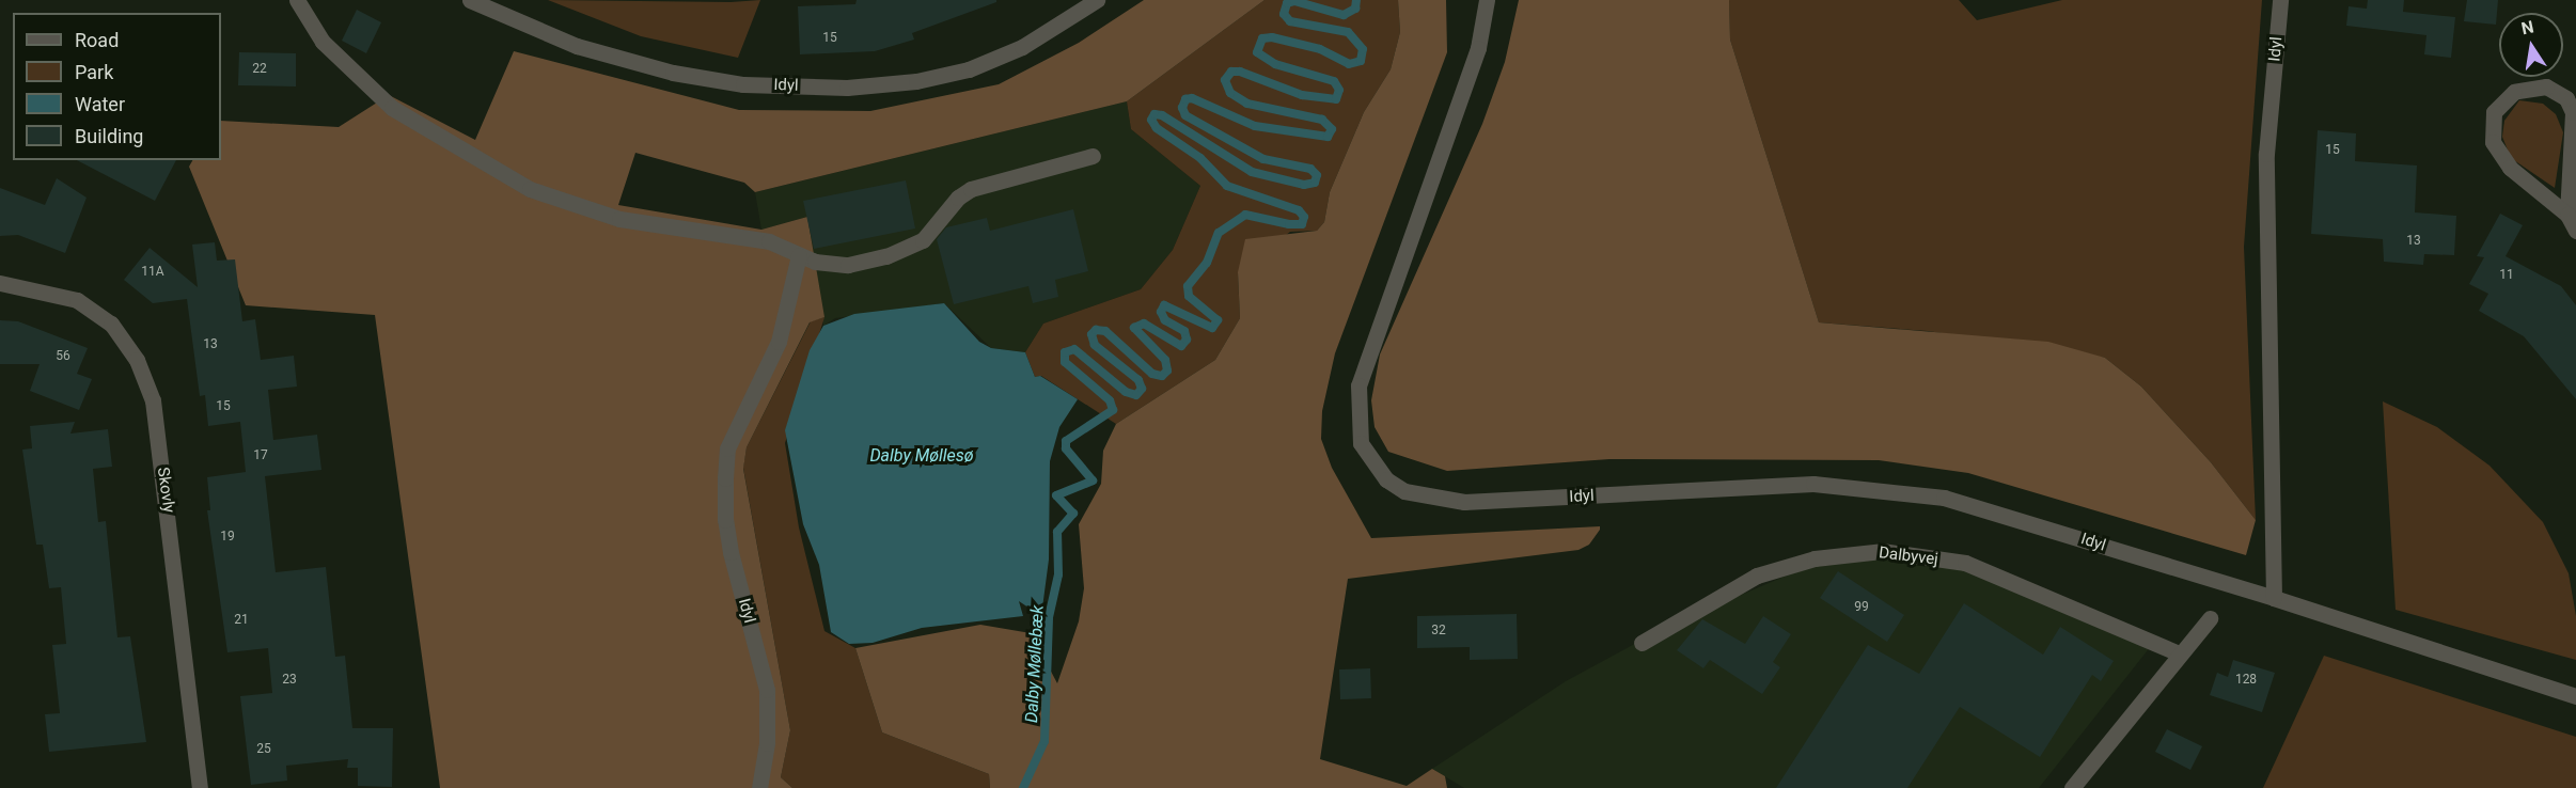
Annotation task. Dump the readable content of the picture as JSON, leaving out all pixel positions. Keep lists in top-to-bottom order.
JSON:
{
  "streets": {
    "street": ["Idyl", "Skovly", "Dalbyvej"]
  },
  "water": ["Dalby Møllesø", "Dalby Møllebæk"],
  "house_numbers": [
    "15",
    "22",
    "15",
    "13",
    "11A",
    "11",
    "13",
    "56",
    "15",
    "17",
    "19",
    "99",
    "21",
    "32",
    "23",
    "128",
    "25"
  ],
  "legend": [
    "Road",
    "Park",
    "Water",
    "Building"
  ],
  "north": "top"
}
